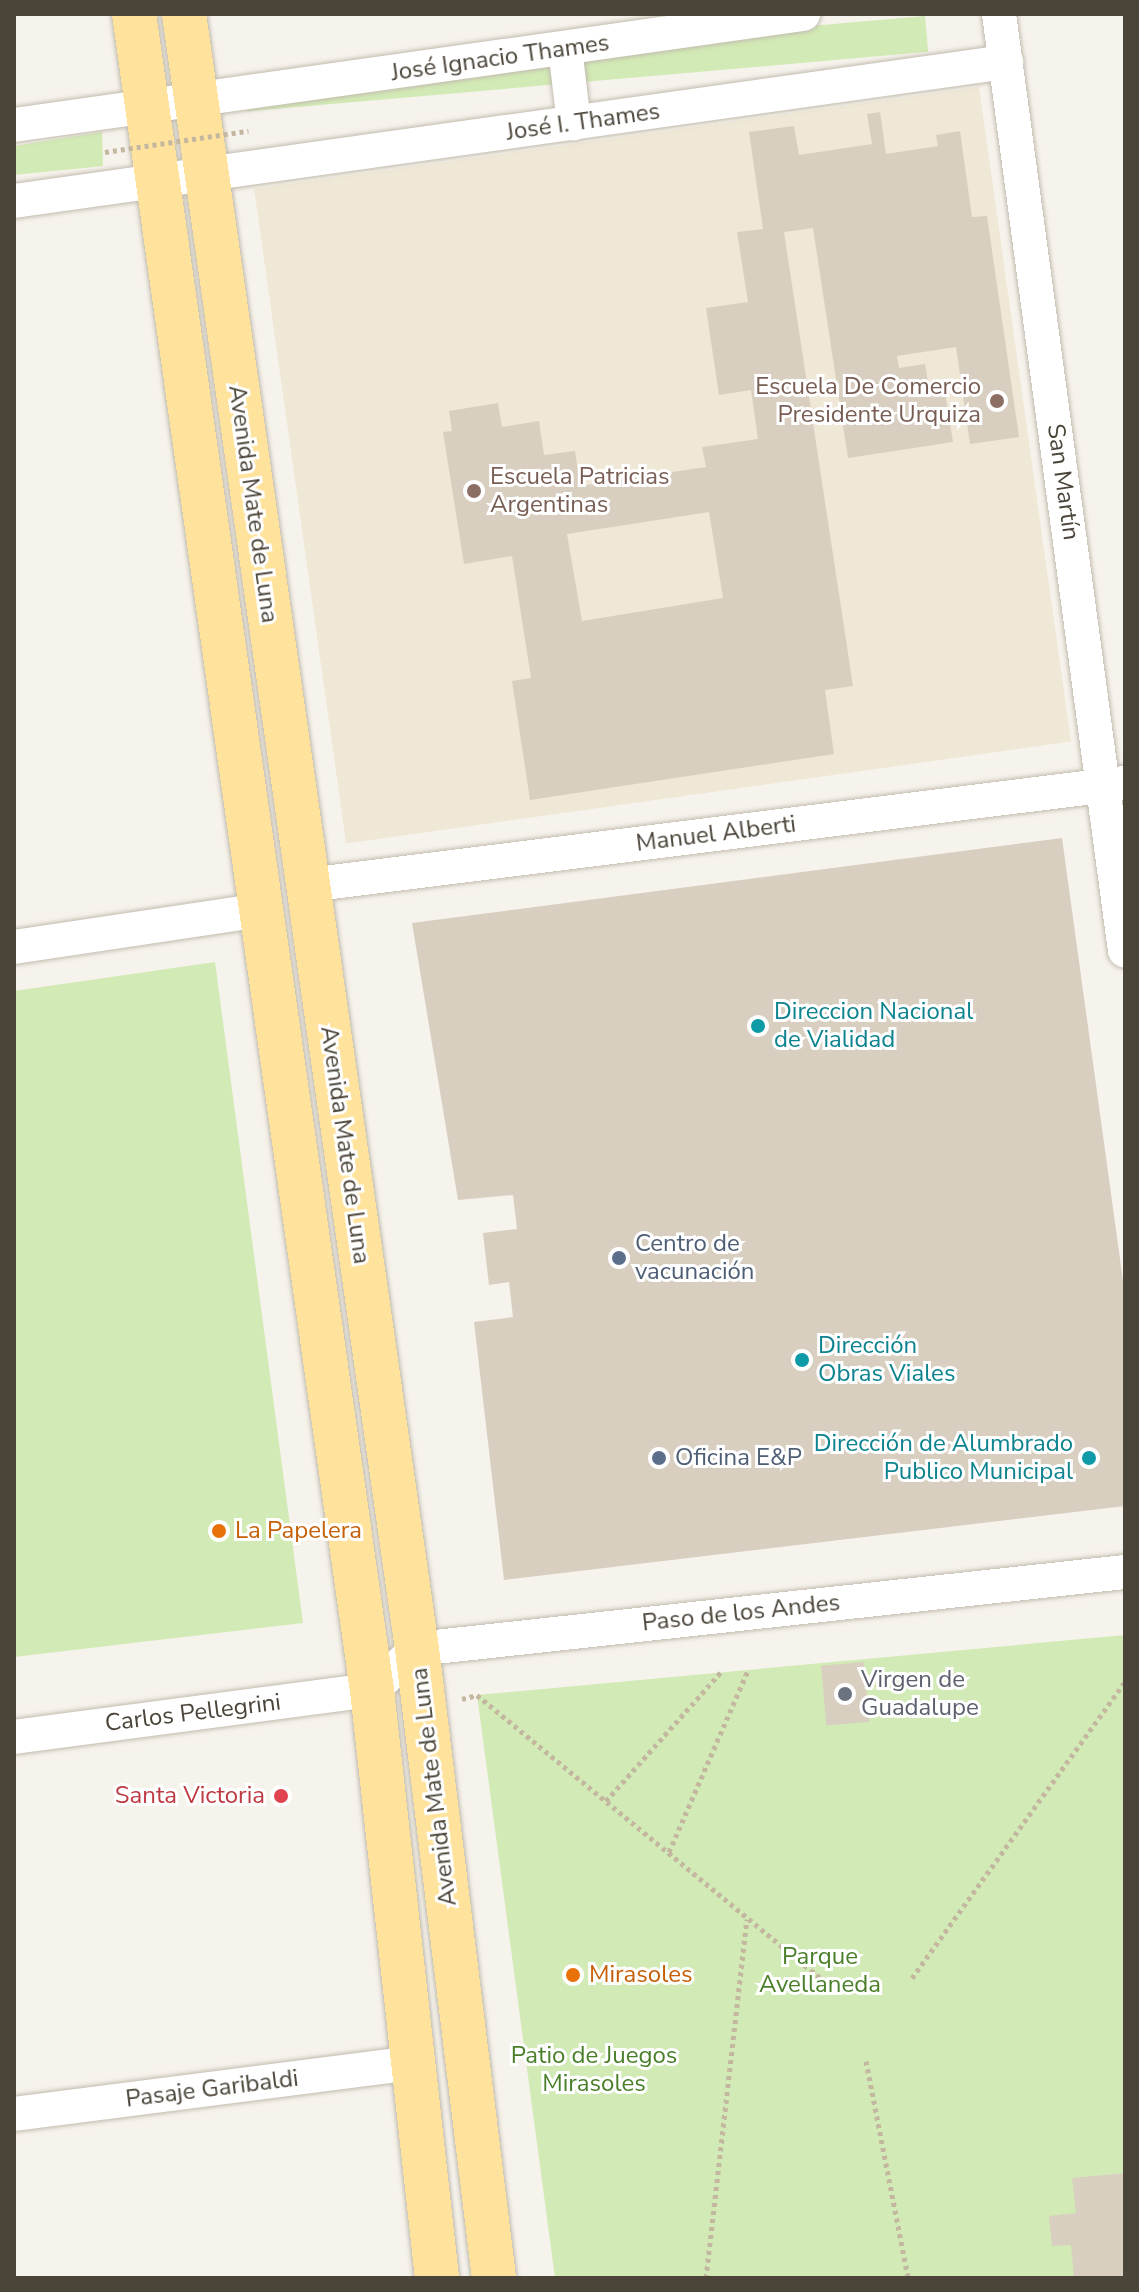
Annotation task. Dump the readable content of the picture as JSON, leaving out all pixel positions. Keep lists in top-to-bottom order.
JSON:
{
  "streets": {
    "main road": ["Avenida Mate de Luna"],
    "street": [
      "José Ignacio Thames",
      "José I. Thames",
      "San Martín",
      "Manuel Alberti",
      "Paso de los Andes",
      "Carlos Pellegrini",
      "Pasaje Garibaldi"
    ]
  },
  "crossings": [
    ["José Ignacio Thames", "Avenida Mate de Luna"],
    ["José I. Thames", "San Martín"],
    ["José I. Thames", "Avenida Mate de Luna"],
    ["San Martín", "Manuel Alberti"],
    ["Avenida Mate de Luna", "Manuel Alberti"],
    ["Avenida Mate de Luna", "Paso de los Andes"],
    ["Avenida Mate de Luna", "Carlos Pellegrini"],
    ["Avenida Mate de Luna", "Pasaje Garibaldi"]
  ],
  "parks": ["Parque Avellaneda", "Patio de Juegos Mirasoles"],
  "places": [
    "Escuela De Comercio Presidente Urquiza",
    "Escuela Patricias Argentinas",
    "Direccion Nacional de Vialidad",
    "Centro de vacunación",
    "Dirección Obras Viales",
    "Oficina E&P",
    "Dirección de Alumbrado Publico Municipal",
    "La Papelera",
    "Virgen de Guadalupe",
    "Santa Victoria",
    "Mirasoles"
  ]
}
